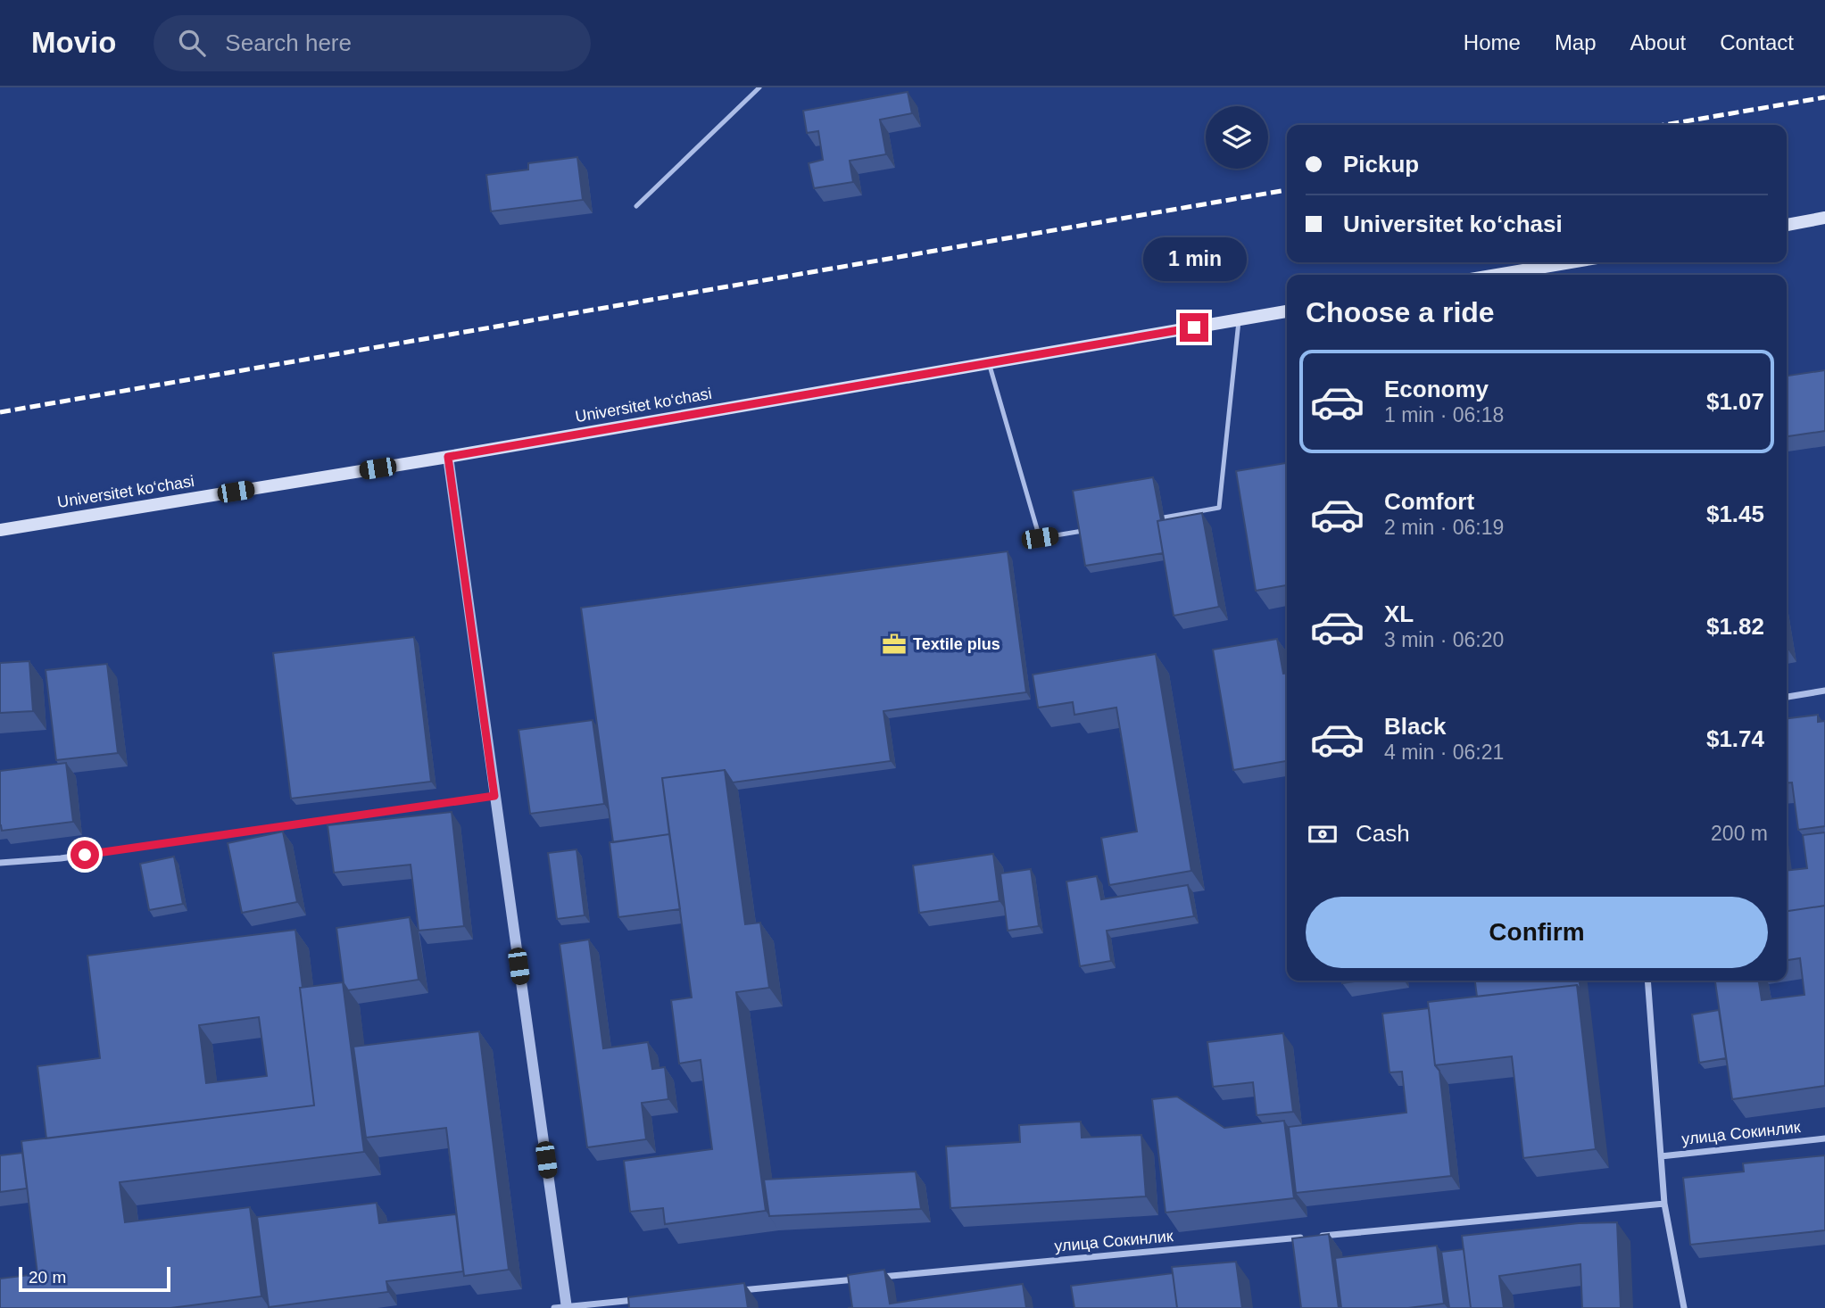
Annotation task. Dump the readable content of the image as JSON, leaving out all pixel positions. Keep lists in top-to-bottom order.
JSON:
{
  "streets": {
    "main road": ["Universitet kо‘chasi"],
    "street": ["улица Сокинлик"]
  },
  "places": {
    "office": ["Textile plus"]
  },
  "scale_bar": "20 m",
  "page": {
    "header": "Movio",
    "search": "Search here",
    "nav": [
      "Home",
      "Map",
      "About",
      "Contact"
    ],
    "banner": ["Pickup", "Universitet kо‘chasi"],
    "bubble": "1 min",
    "heading": "Choose a ride",
    "list": [
      {
        "name": "Economy",
        "note": "1 min · 06:18",
        "value": "$1.07"
      },
      {
        "name": "Comfort",
        "note": "2 min · 06:19",
        "value": "$1.45"
      },
      {
        "name": "XL",
        "note": "3 min · 06:20",
        "value": "$1.82"
      },
      {
        "name": "Black",
        "note": "4 min · 06:21",
        "value": "$1.74"
      }
    ],
    "pay": ["Cash", "200 m"],
    "buttons": "Confirm",
    "scale": "20 m"
  }
}
